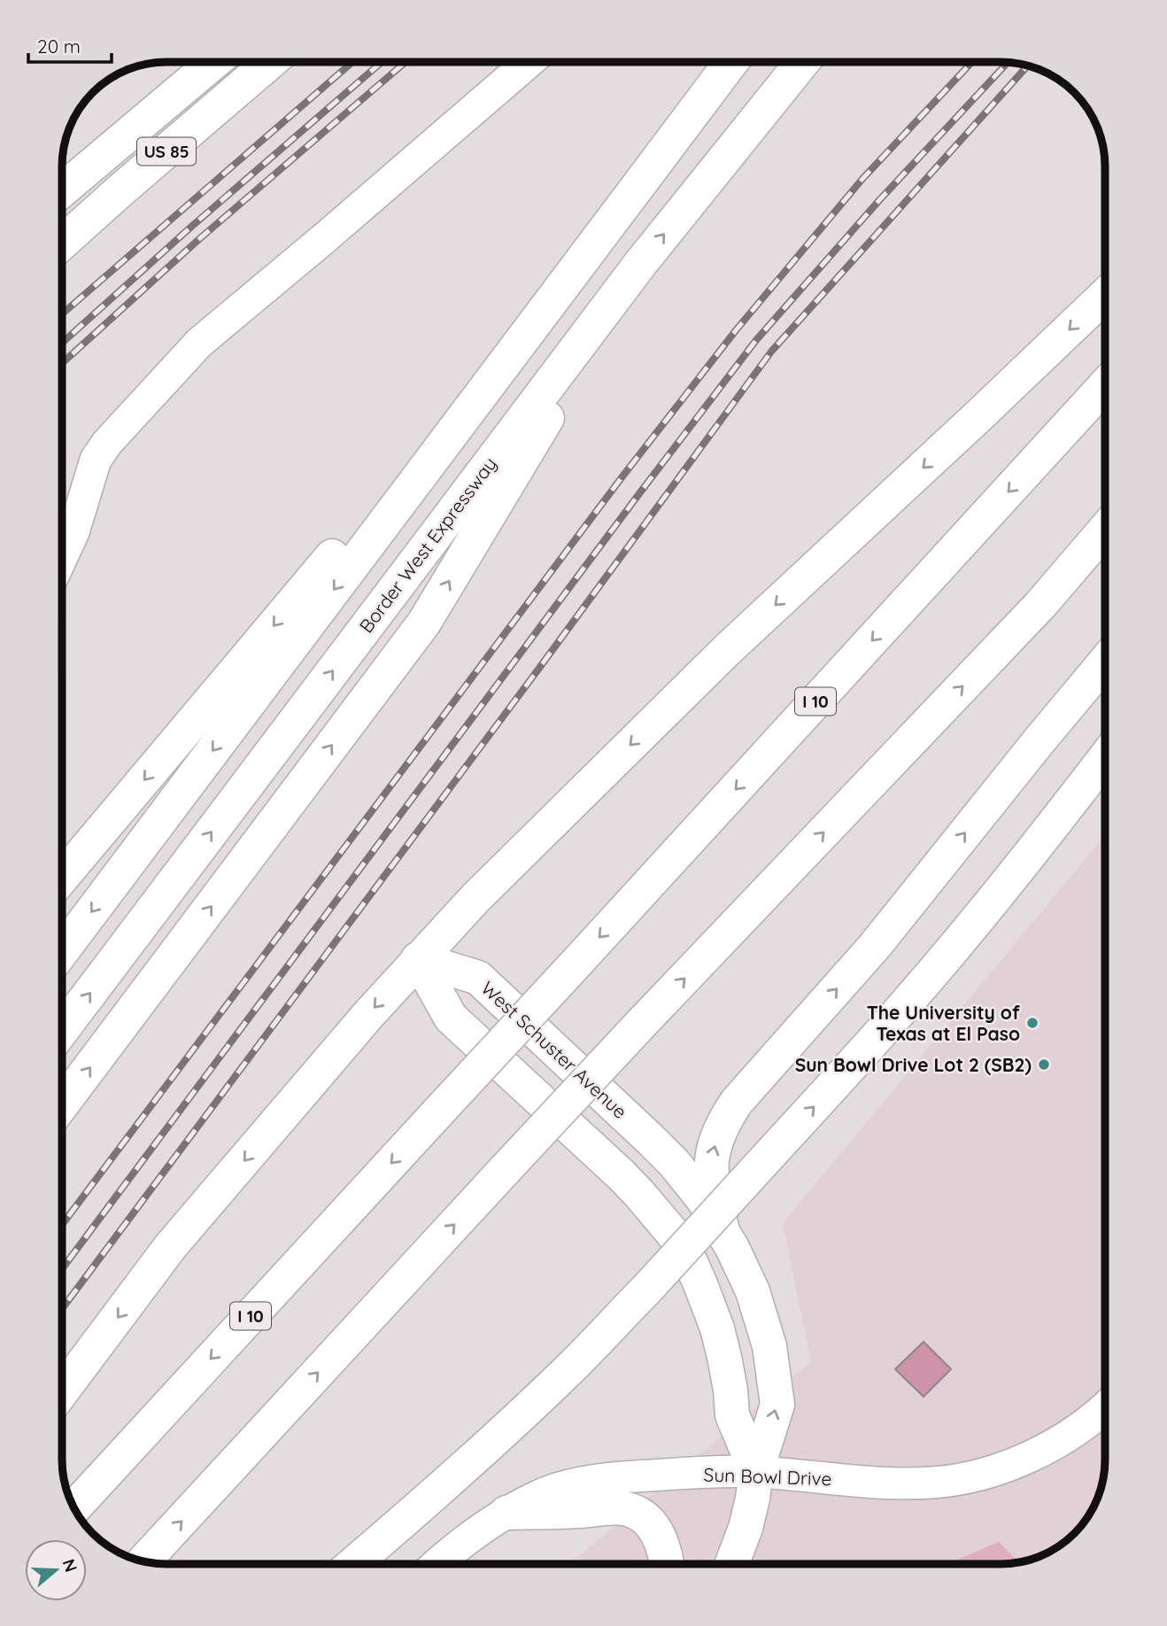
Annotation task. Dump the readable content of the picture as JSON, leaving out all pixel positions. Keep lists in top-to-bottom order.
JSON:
{
  "streets": {
    "main road": [
      "US 85",
      "Border West Expressway",
      "I 10",
      "West Schuster Avenue"
    ],
    "street": ["Sun Bowl Drive"]
  },
  "crossings": [
    ["West Schuster Avenue", "Sun Bowl Drive"]
  ],
  "places": ["The University of Texas at El Paso", "Sun Bowl Drive Lot 2 (SB2)"],
  "scale_bar": "20 m",
  "north": "right"
}
